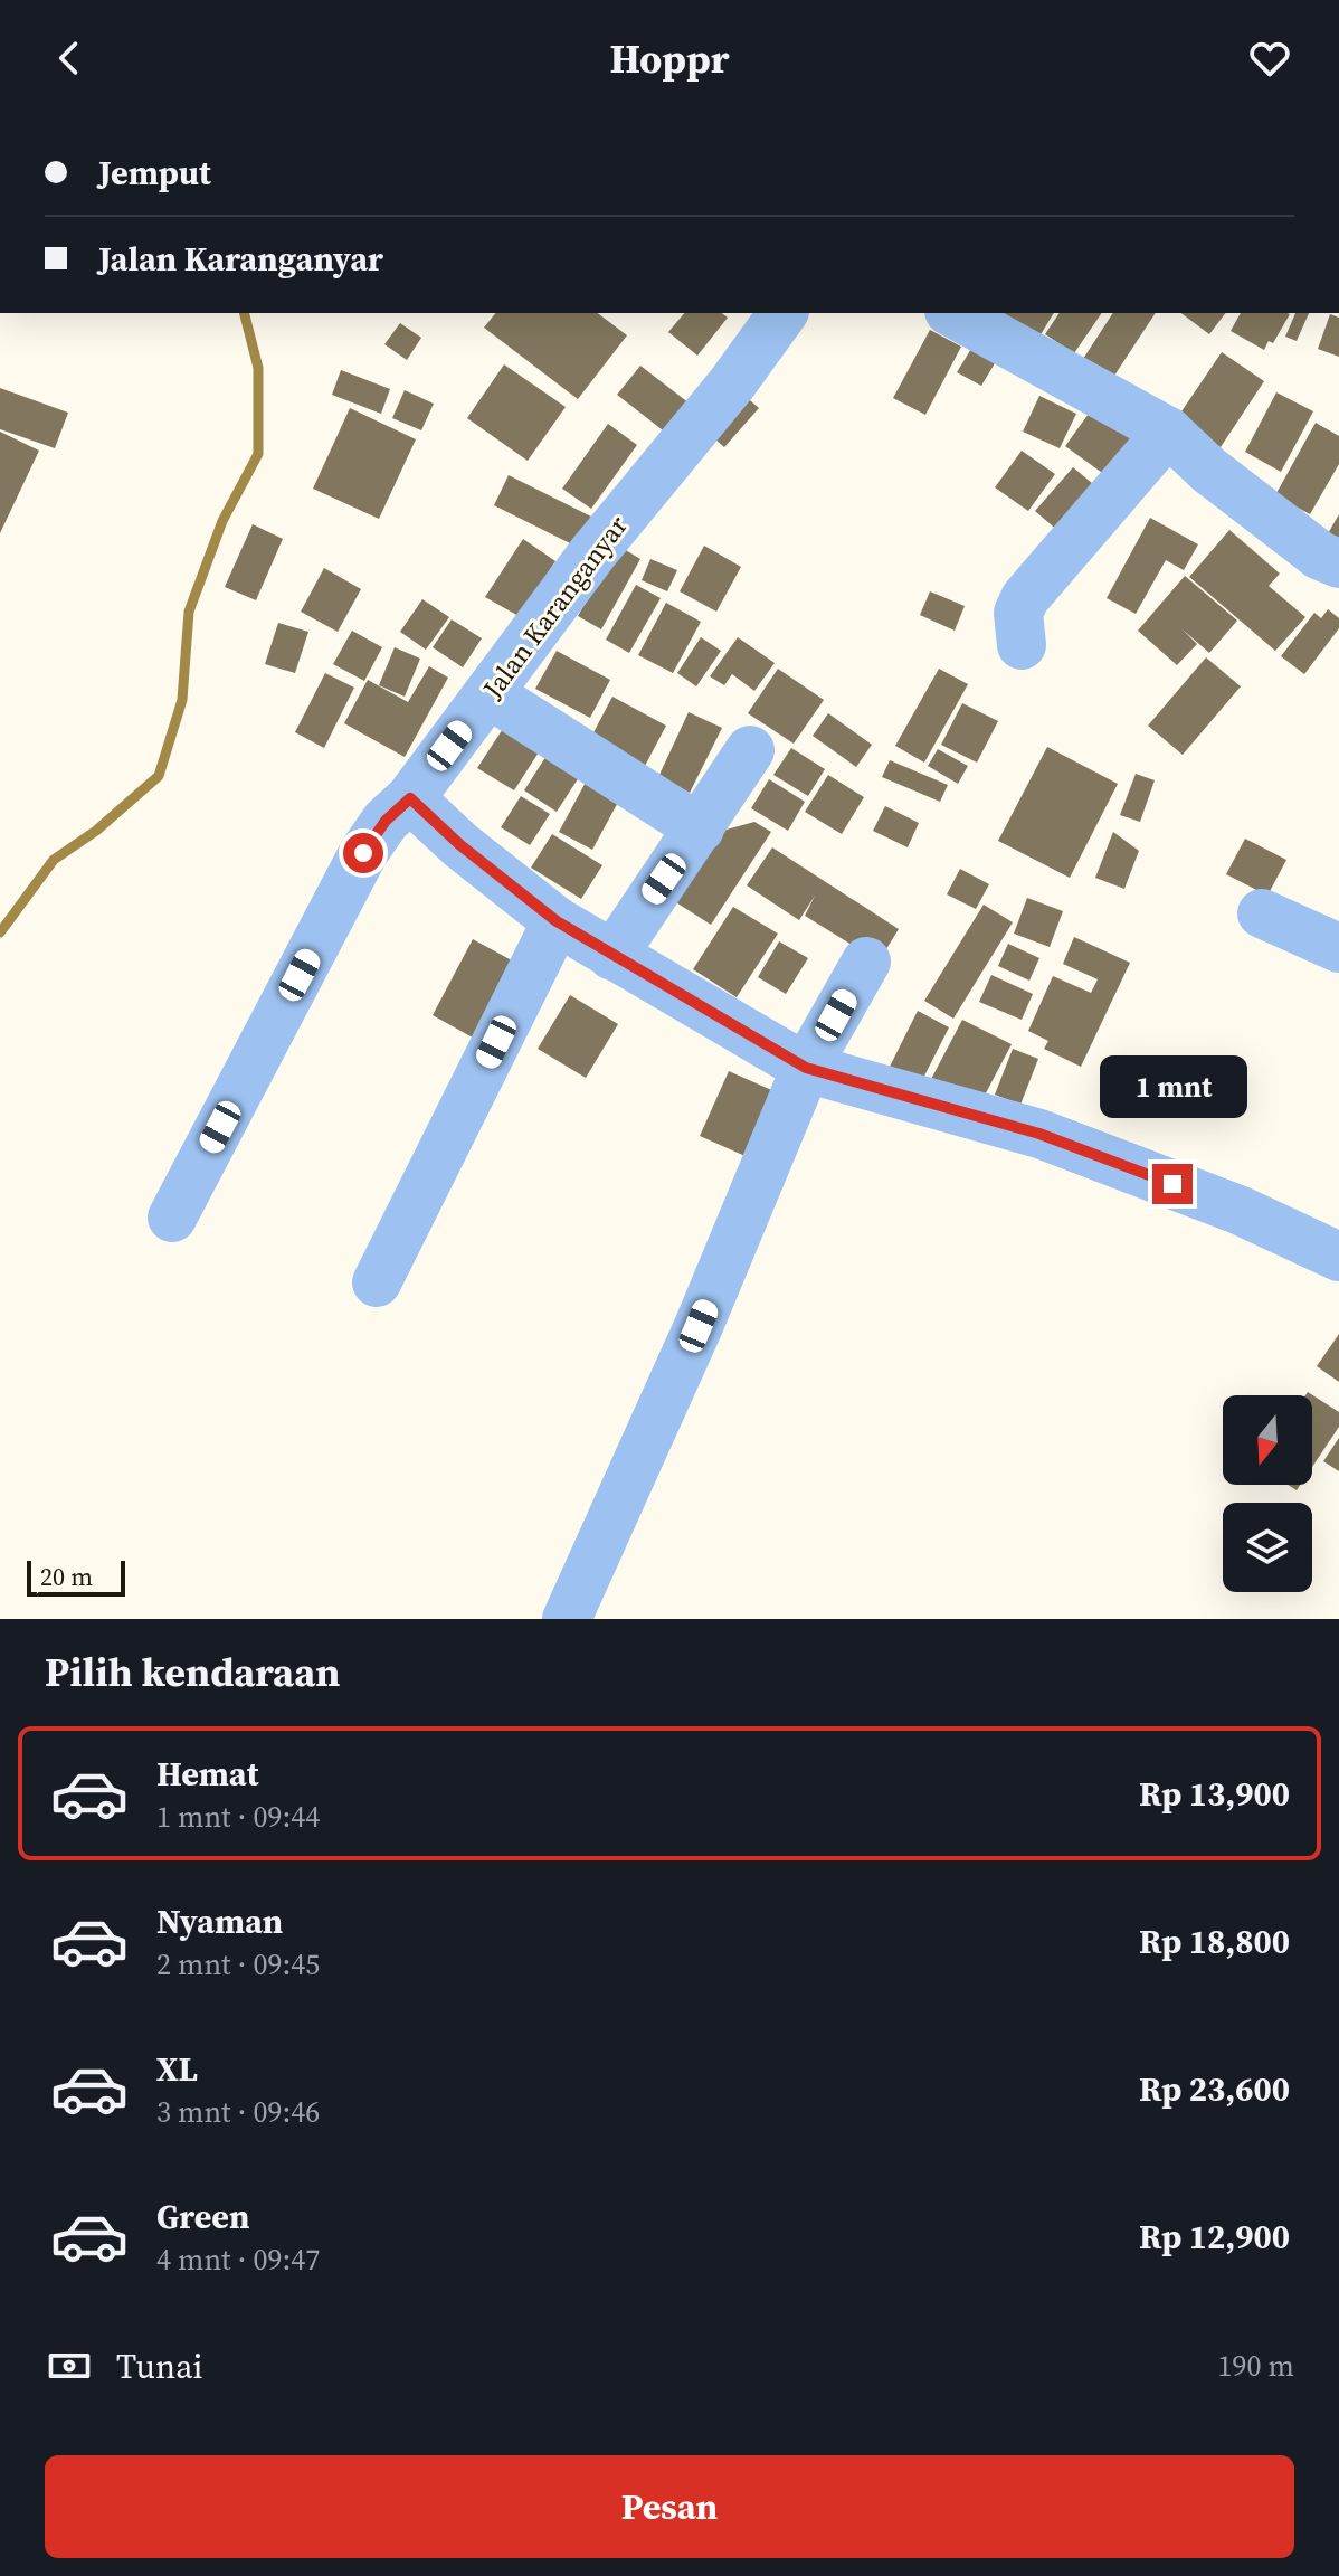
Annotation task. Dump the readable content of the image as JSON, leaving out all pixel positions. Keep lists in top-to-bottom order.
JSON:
{
  "streets": {
    "street": ["Jalan Karanganyar"]
  },
  "scale_bar": "20 m",
  "north": "bottom",
  "page": {
    "header": "Hoppr",
    "banner": ["Jemput", "Jalan Karanganyar"],
    "bubble": "1 mnt",
    "scale": "20 m",
    "heading": "Pilih kendaraan",
    "list": [
      {
        "name": "Hemat",
        "note": "1 mnt · 09:44",
        "value": "Rp 13,900"
      },
      {
        "name": "Nyaman",
        "note": "2 mnt · 09:45",
        "value": "Rp 18,800"
      },
      {
        "name": "XL",
        "note": "3 mnt · 09:46",
        "value": "Rp 23,600"
      },
      {
        "name": "Green",
        "note": "4 mnt · 09:47",
        "value": "Rp 12,900"
      }
    ],
    "pay": ["Tunai", "190 m"],
    "buttons": "Pesan"
  }
}
